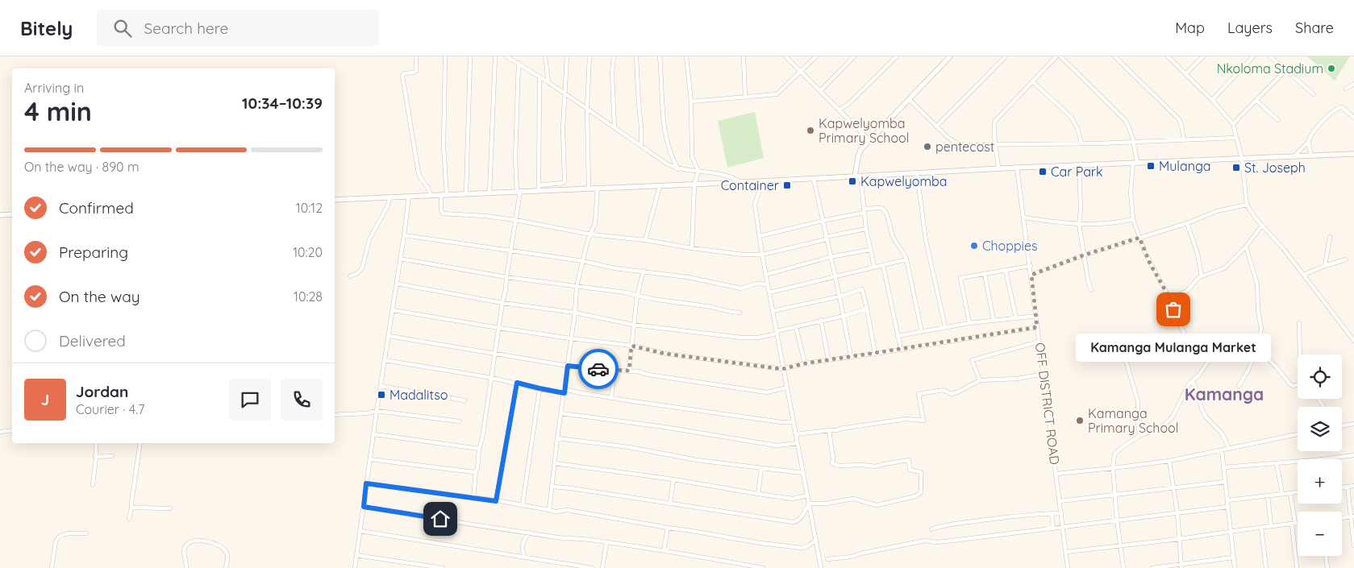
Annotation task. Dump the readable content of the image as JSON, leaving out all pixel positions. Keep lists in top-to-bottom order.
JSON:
{
  "streets": {
    "street": ["OFF DISTRICT ROAD"]
  },
  "districts": ["Kamanga"],
  "places": {
    "other": [
      "Nkoloma Stadium",
      "Kapwelyomba Primary School",
      "pentecost",
      "Choppies",
      "Kamanga Mulanga Market",
      "Kamanga Primary School"
    ],
    "transit": [
      "Mulanga",
      "St. Joseph",
      "Car Park",
      "Kapwelyomba",
      "Container",
      "Madalitso"
    ]
  },
  "page": {
    "header": "Bitely",
    "search": "Search here",
    "nav": ["Map", "Layers", "Share"],
    "heading": ["4 min", "Arriving in", "10:34–10:39"],
    "panel": ["Jordan", "Courier · 4.7"],
    "bar": "On the way · 890 m",
    "list": [
      ["Confirmed", "10:12"],
      ["Preparing", "10:20"],
      ["On the way", "10:28"],
      "Delivered"
    ],
    "bubble": "Kamanga Mulanga Market",
    "map_buttons": ["+", "−"],
    "round": "J"
  }
}
